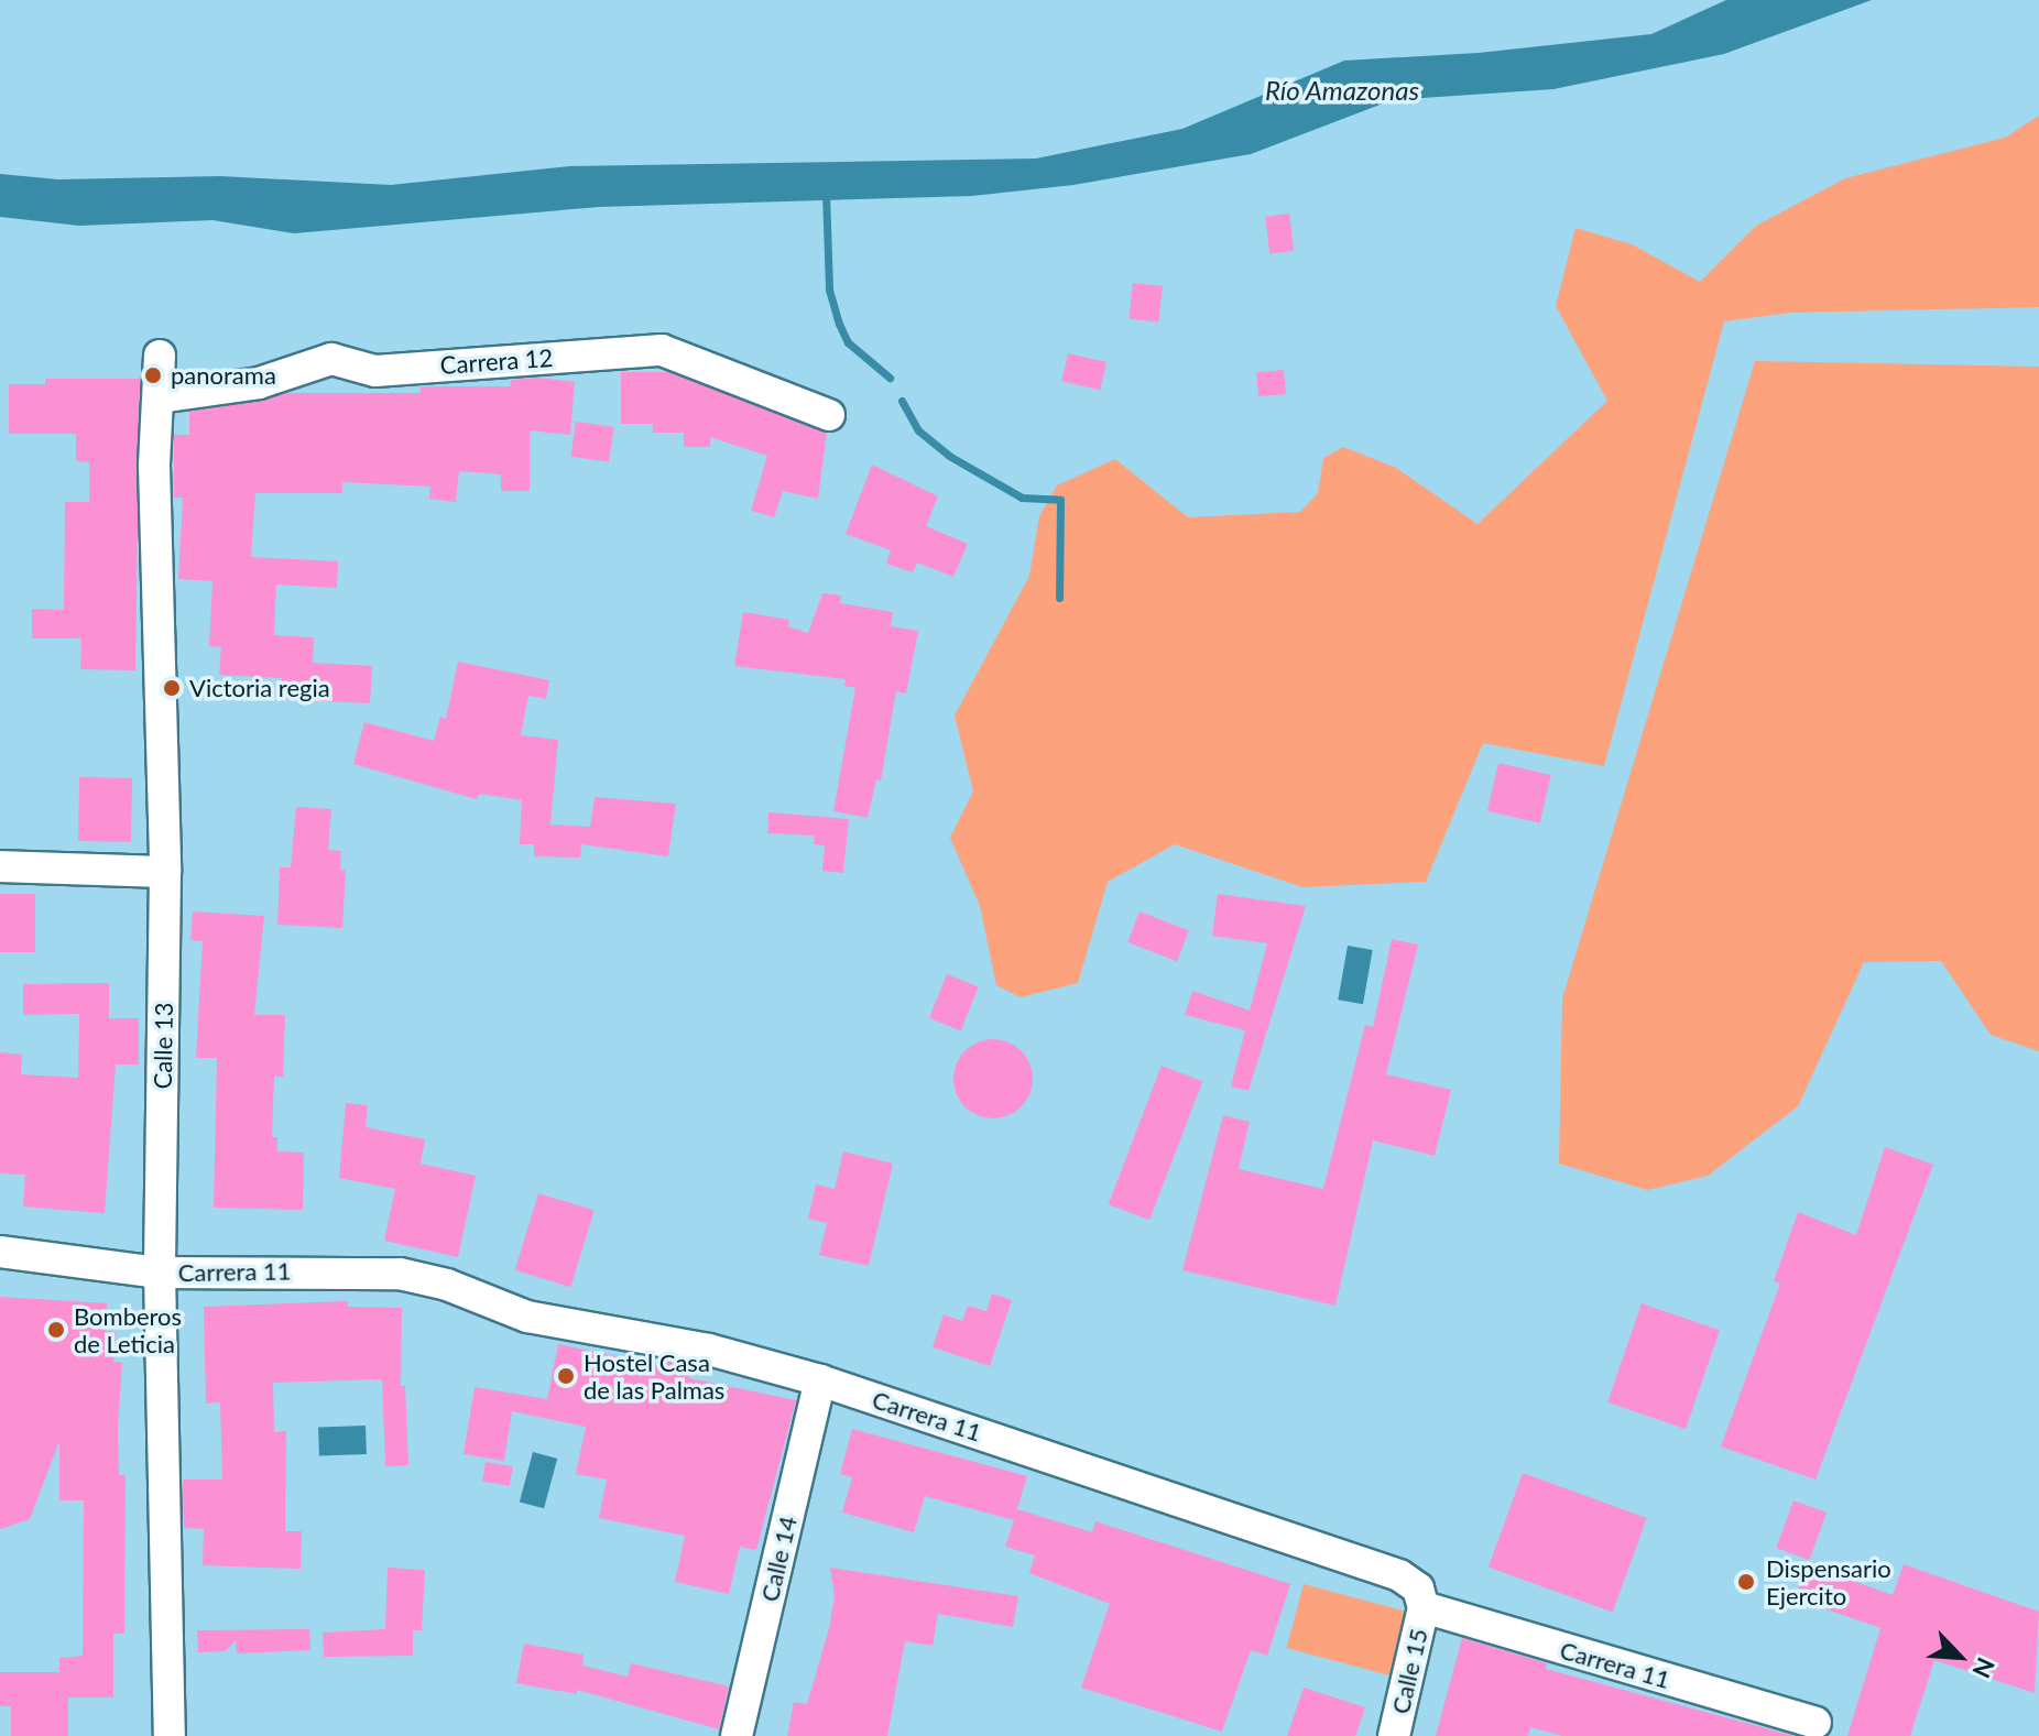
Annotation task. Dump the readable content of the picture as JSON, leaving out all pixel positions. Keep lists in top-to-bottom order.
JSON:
{
  "streets": {
    "street": [
      "Carrera 12",
      "Calle 13",
      "Carrera 11",
      "Calle 14",
      "Calle 15"
    ]
  },
  "crossings": [
    ["Carrera 12", "Calle 13"],
    ["Calle 13", "Carrera 11"],
    ["Carrera 11", "Calle 14"],
    ["Carrera 11", "Calle 15"]
  ],
  "water": ["Río Amazonas"],
  "places": [
    "panorama",
    "Victoria regia",
    "Bomberos de Leticia",
    "Hostel Casa de las Palmas",
    "Dispensario Ejercito"
  ],
  "north": "bottom right"
}
